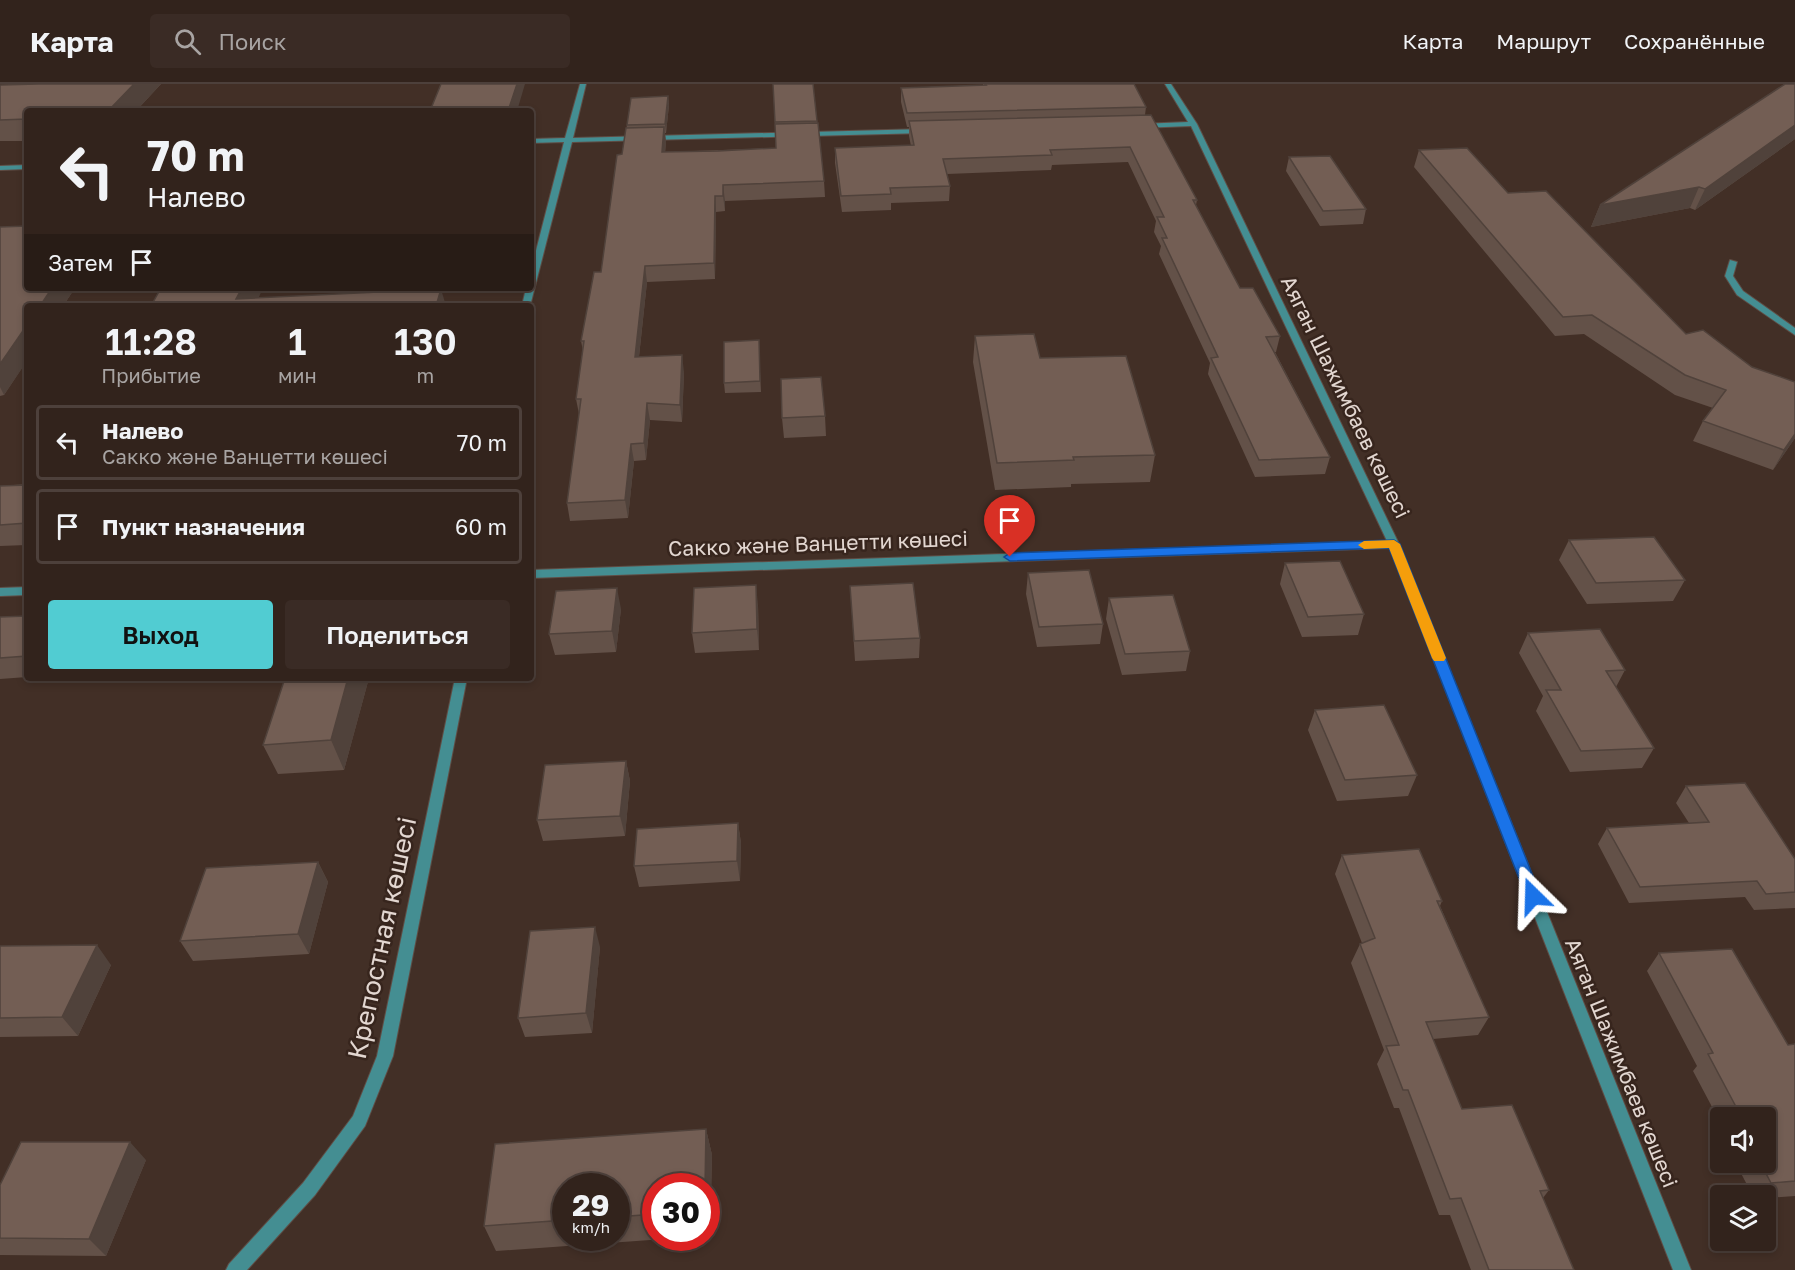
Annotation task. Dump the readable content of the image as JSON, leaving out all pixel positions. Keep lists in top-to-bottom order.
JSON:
{
  "streets": {
    "street": ["Аяган Шажимбаев көшесі", "Сакко және Ванцетти көшесі", "Крепостная көшесі"]
  },
  "crossings": [
    ["Аяган Шажимбаев көшесі", "Сакко және Ванцетти көшесі"]
  ],
  "page": {
    "header": "Карта",
    "search": "Поиск",
    "nav": ["Карта", "Маршрут", "Сохранённые"],
    "turn": ["70 m", "Налево"],
    "then": "Затем",
    "eta": [
      "11:28",
      "Прибытие",
      "1",
      "мин",
      "130",
      "m"
    ],
    "list": [
      {
        "name": "Налево",
        "note": "Сакко және Ванцетти көшесі",
        "value": "70 m"
      },
      {
        "name": "Пункт назначения",
        "value": "60 m"
      }
    ],
    "buttons": ["Выход", "Поделиться"],
    "speed": "29 km/h",
    "limit": "30"
  }
}
